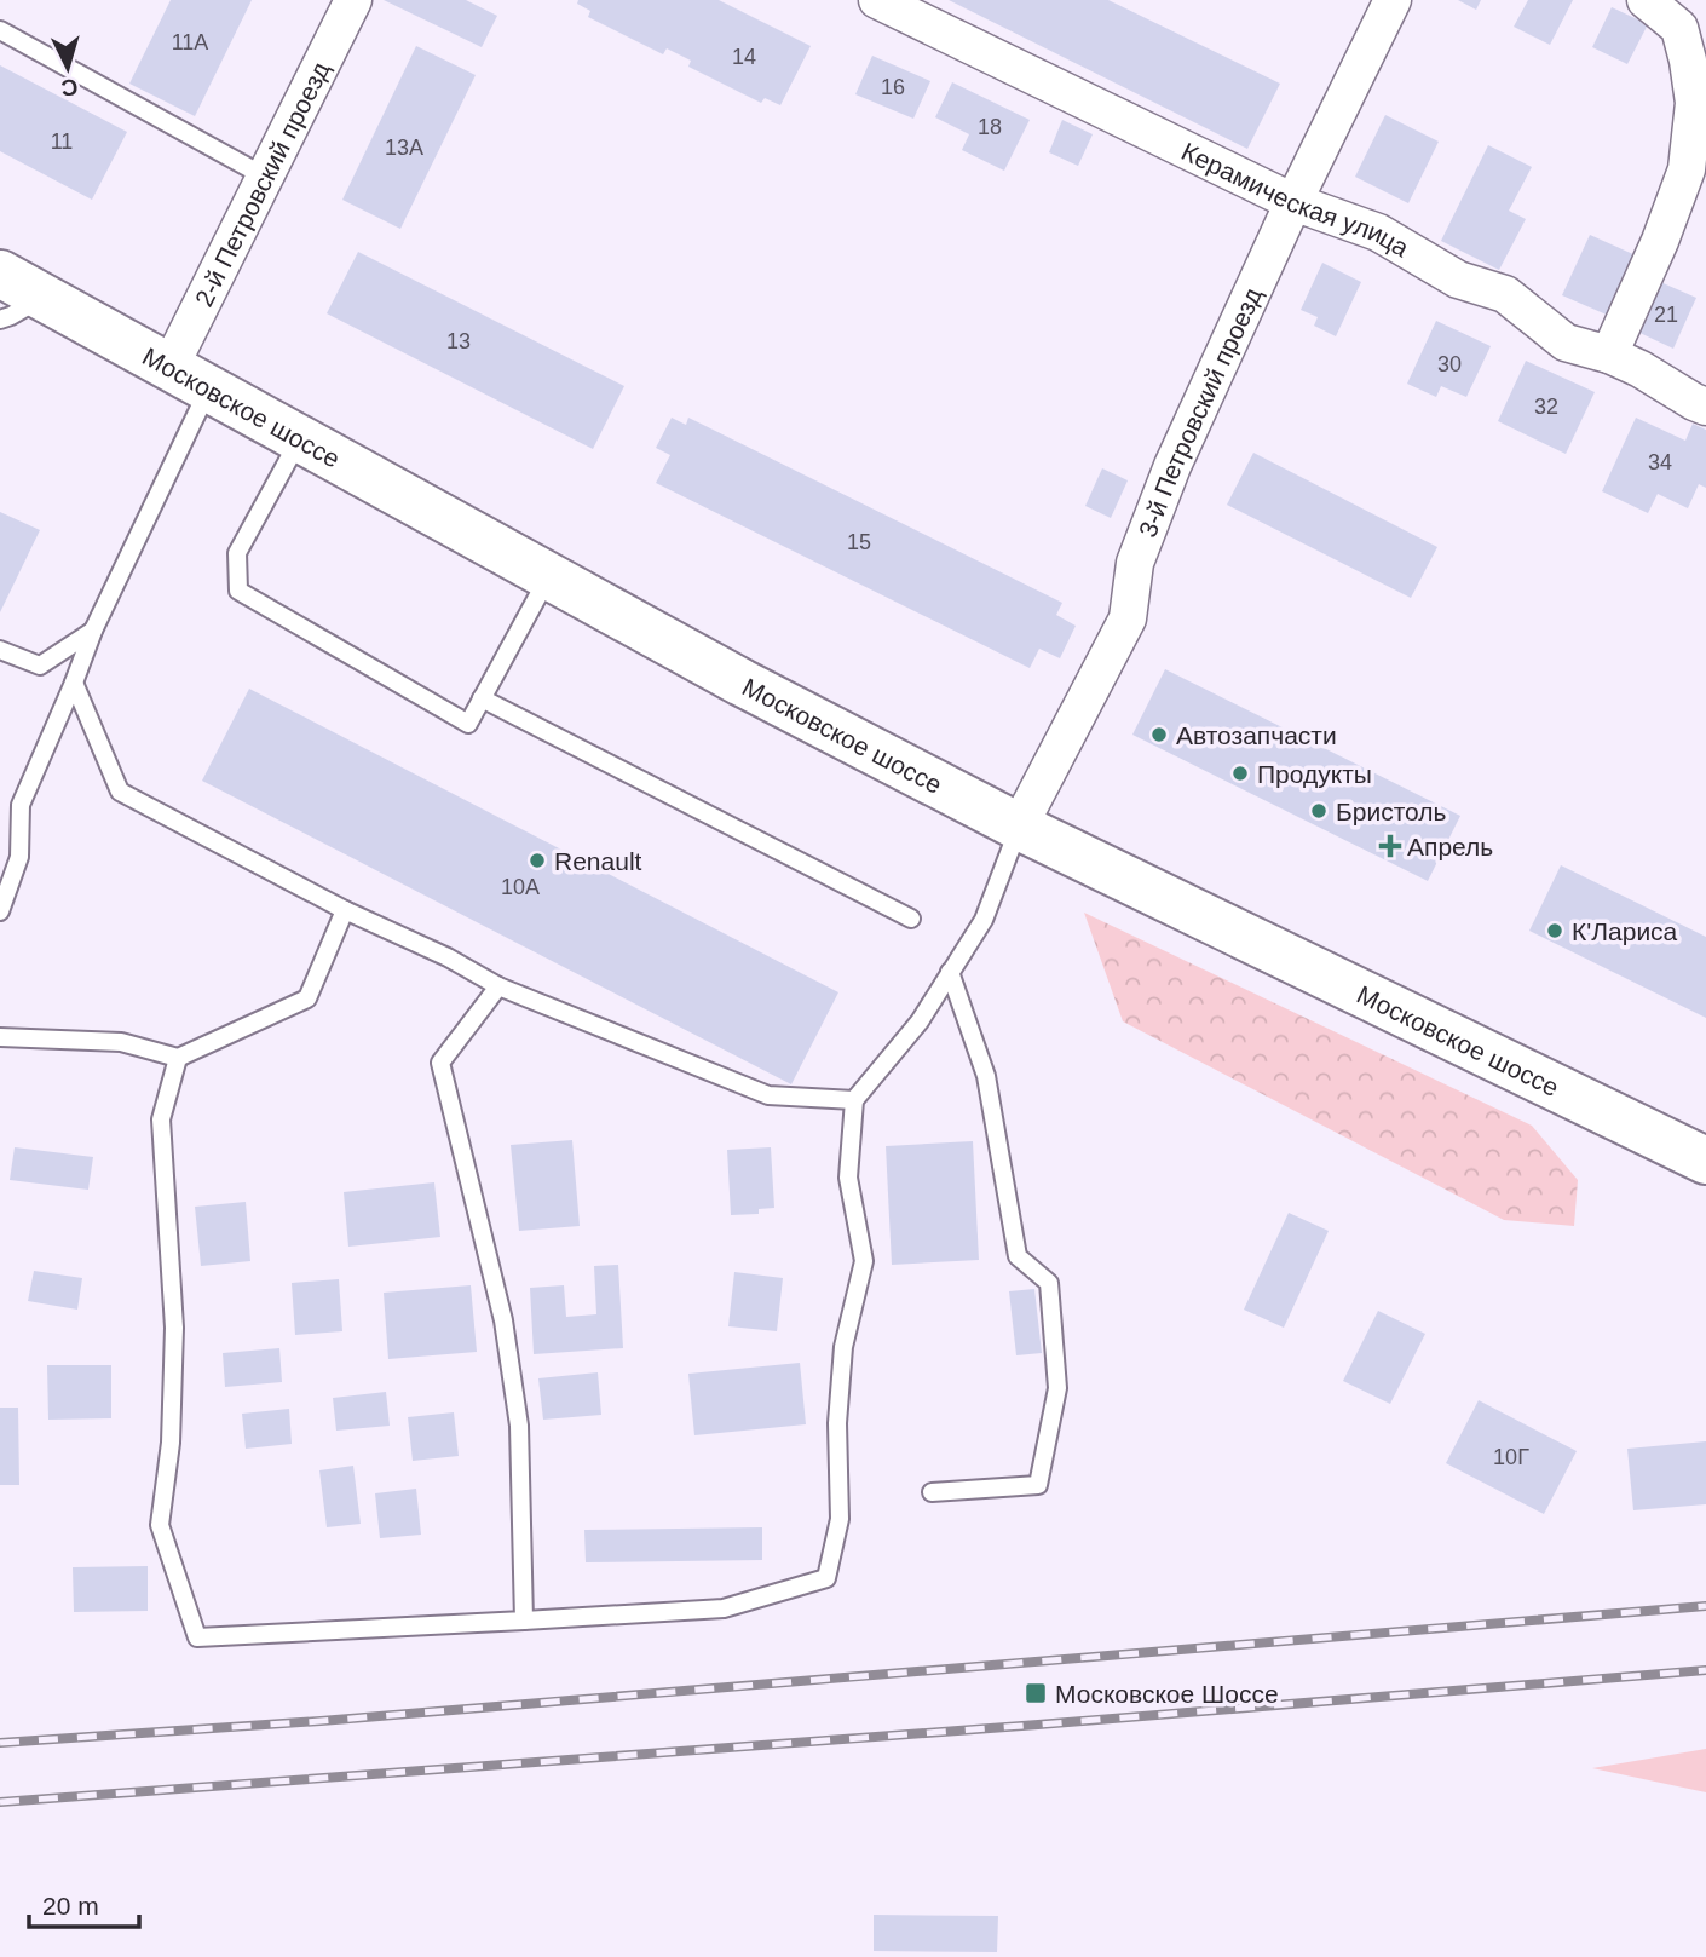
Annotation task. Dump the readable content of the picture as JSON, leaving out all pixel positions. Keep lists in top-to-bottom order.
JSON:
{
  "streets": {
    "main road": ["Московское шоссе"],
    "street": ["2-й Петровский проезд", "Керамическая улица", "3-й Петровский проезд"]
  },
  "crossings": [
    ["2-й Петровский проезд", "Московское шоссе"],
    ["Керамическая улица", "3-й Петровский проезд"],
    ["Московское шоссе", "3-й Петровский проезд"]
  ],
  "places": {
    "other": [
      "Автозапчасти",
      "Продукты",
      "Бристоль",
      "Renault",
      "К'Лариса"
    ],
    "health": ["Апрель"],
    "transit": ["Московское Шоссе"]
  },
  "house_numbers": [
    "11А",
    "14",
    "16",
    "18",
    "11",
    "13А",
    "21",
    "13",
    "30",
    "32",
    "34",
    "15",
    "10А",
    "10Г"
  ],
  "scale_bar": "20 m",
  "north": "bottom"
}
